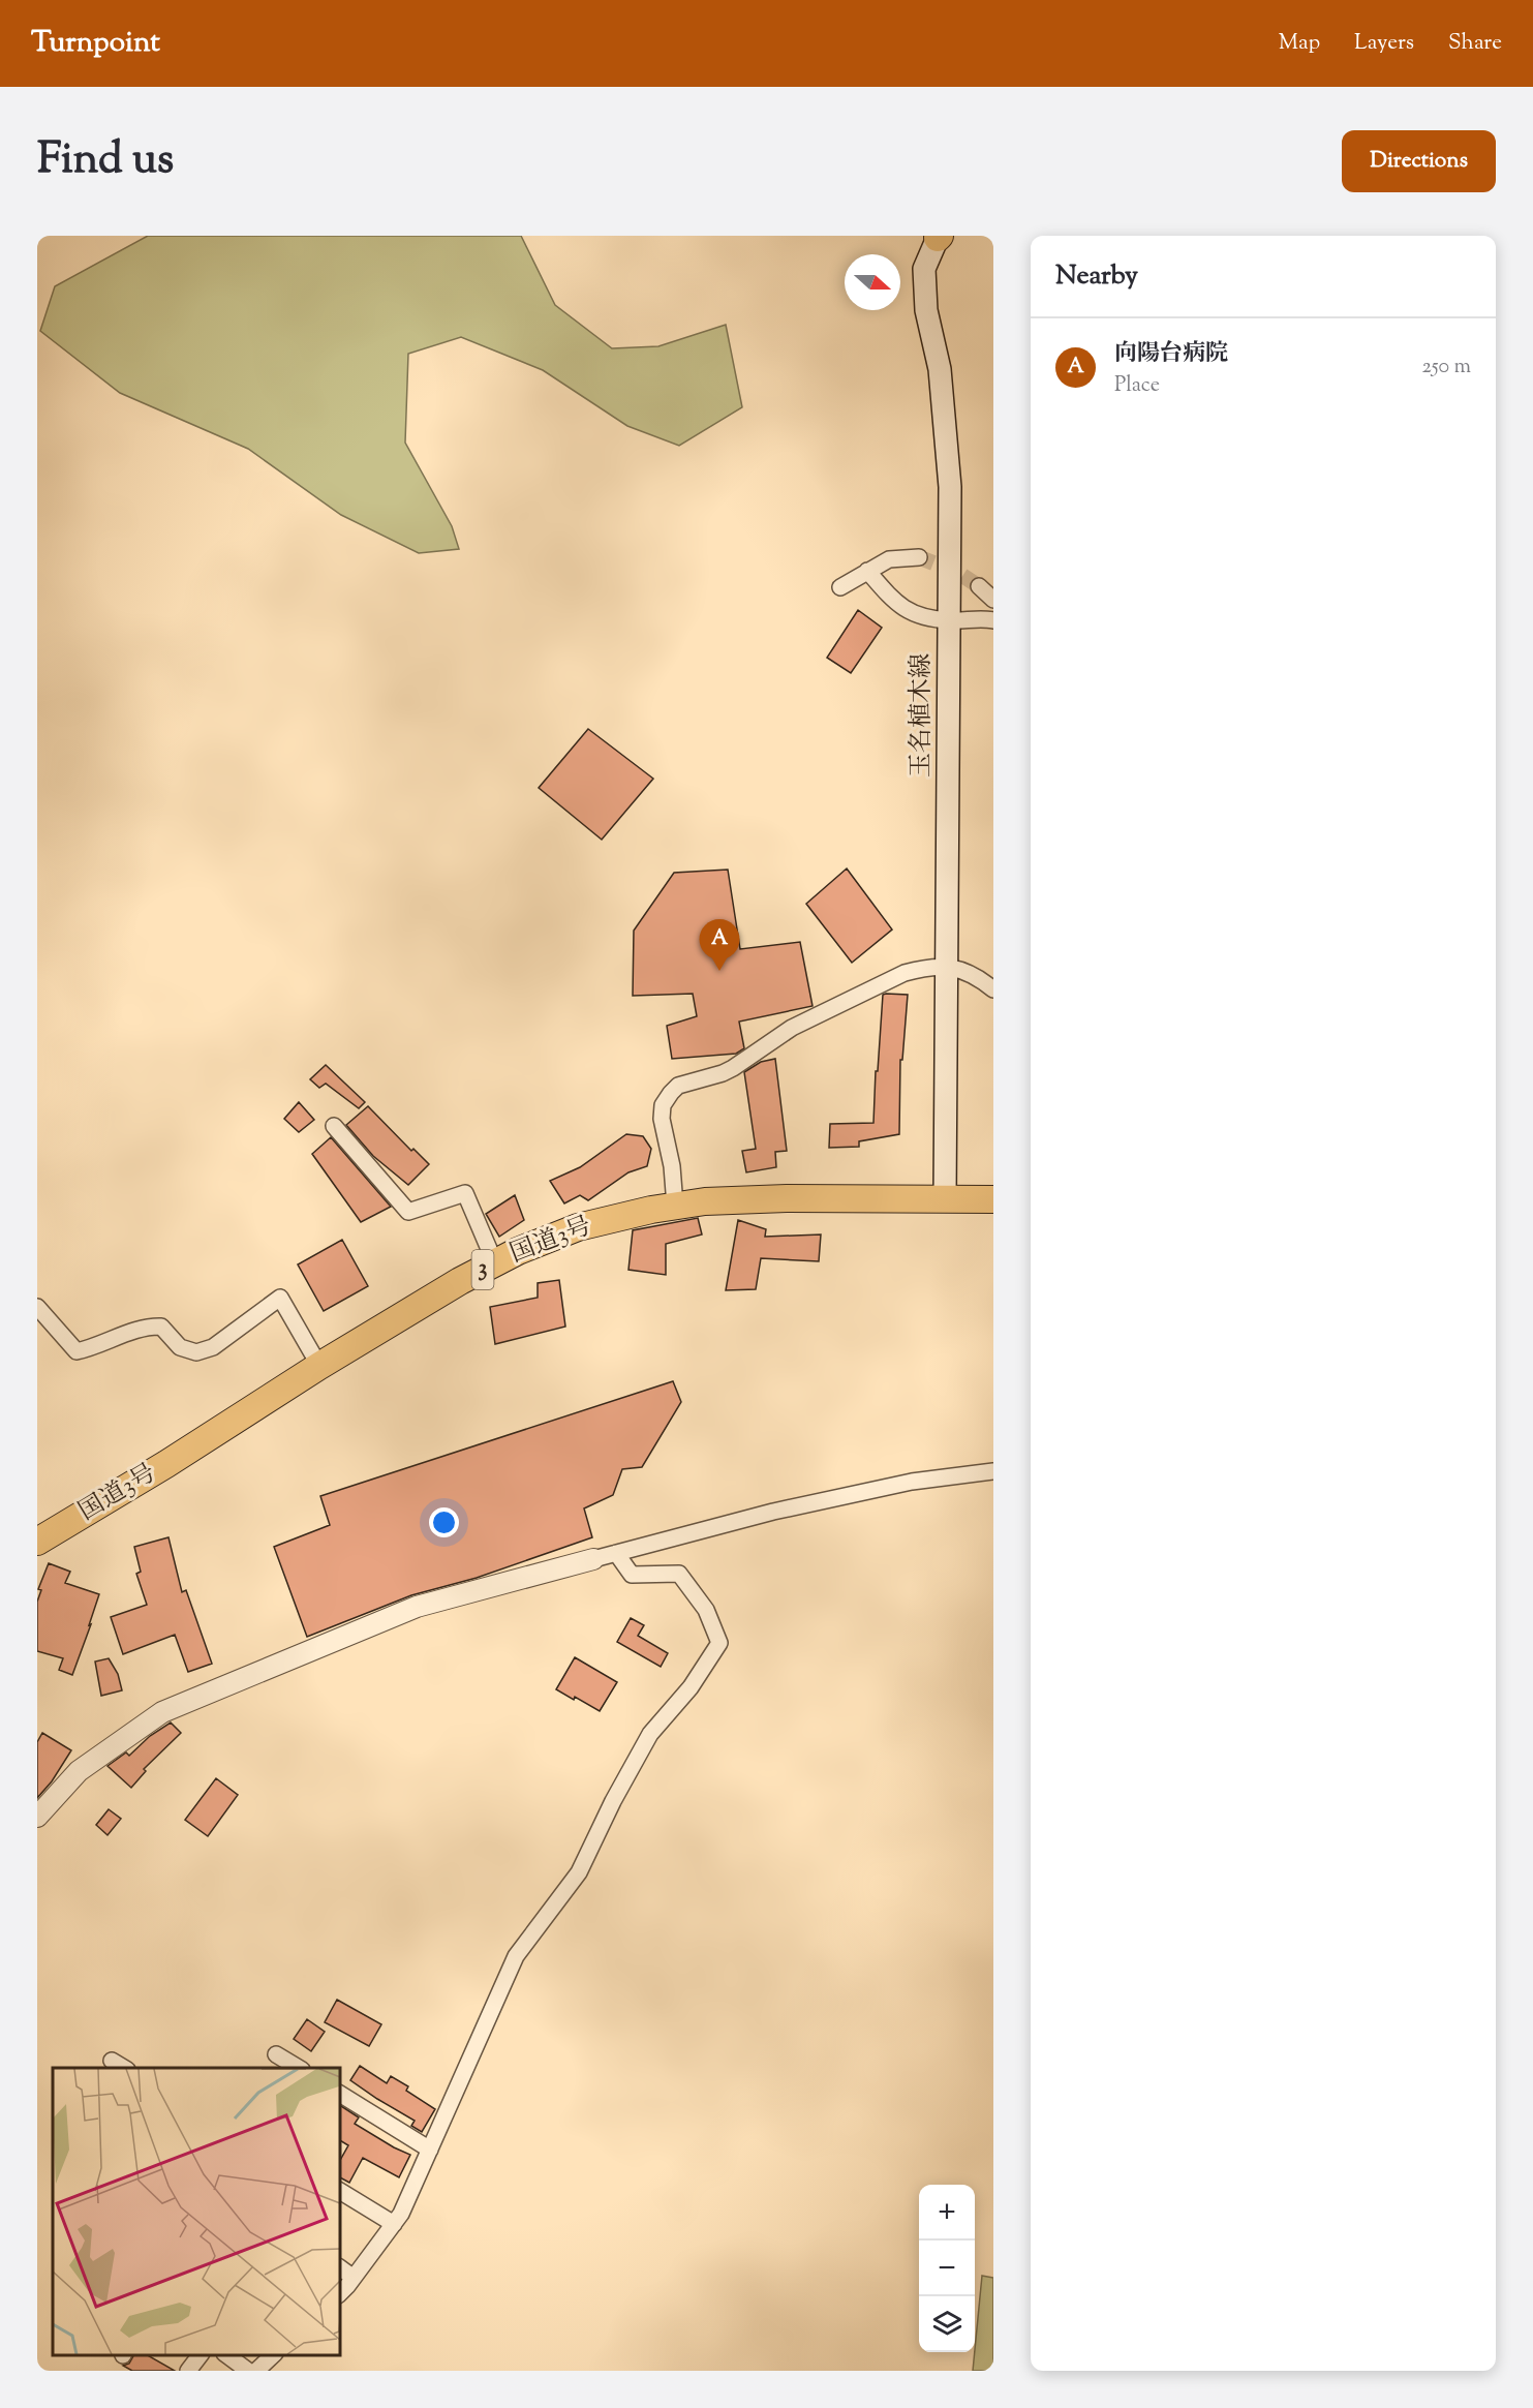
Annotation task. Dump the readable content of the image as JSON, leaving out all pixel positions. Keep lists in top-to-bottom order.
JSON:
{
  "streets": {
    "highway": ["国道3号", "3"],
    "main road": ["玉名植木線"]
  },
  "crossings": [
    ["玉名植木線", "国道3号"]
  ],
  "north": "right",
  "page": {
    "header": "Turnpoint",
    "nav": ["Map", "Layers", "Share"],
    "title": "Find us",
    "buttons": "Directions",
    "heading": "Nearby",
    "list": [
      {
        "mark": "A",
        "name": "向陽台病院",
        "note": "Place",
        "value": "250 m"
      }
    ],
    "pins": "A",
    "map_buttons": ["+", "−"]
  }
}
